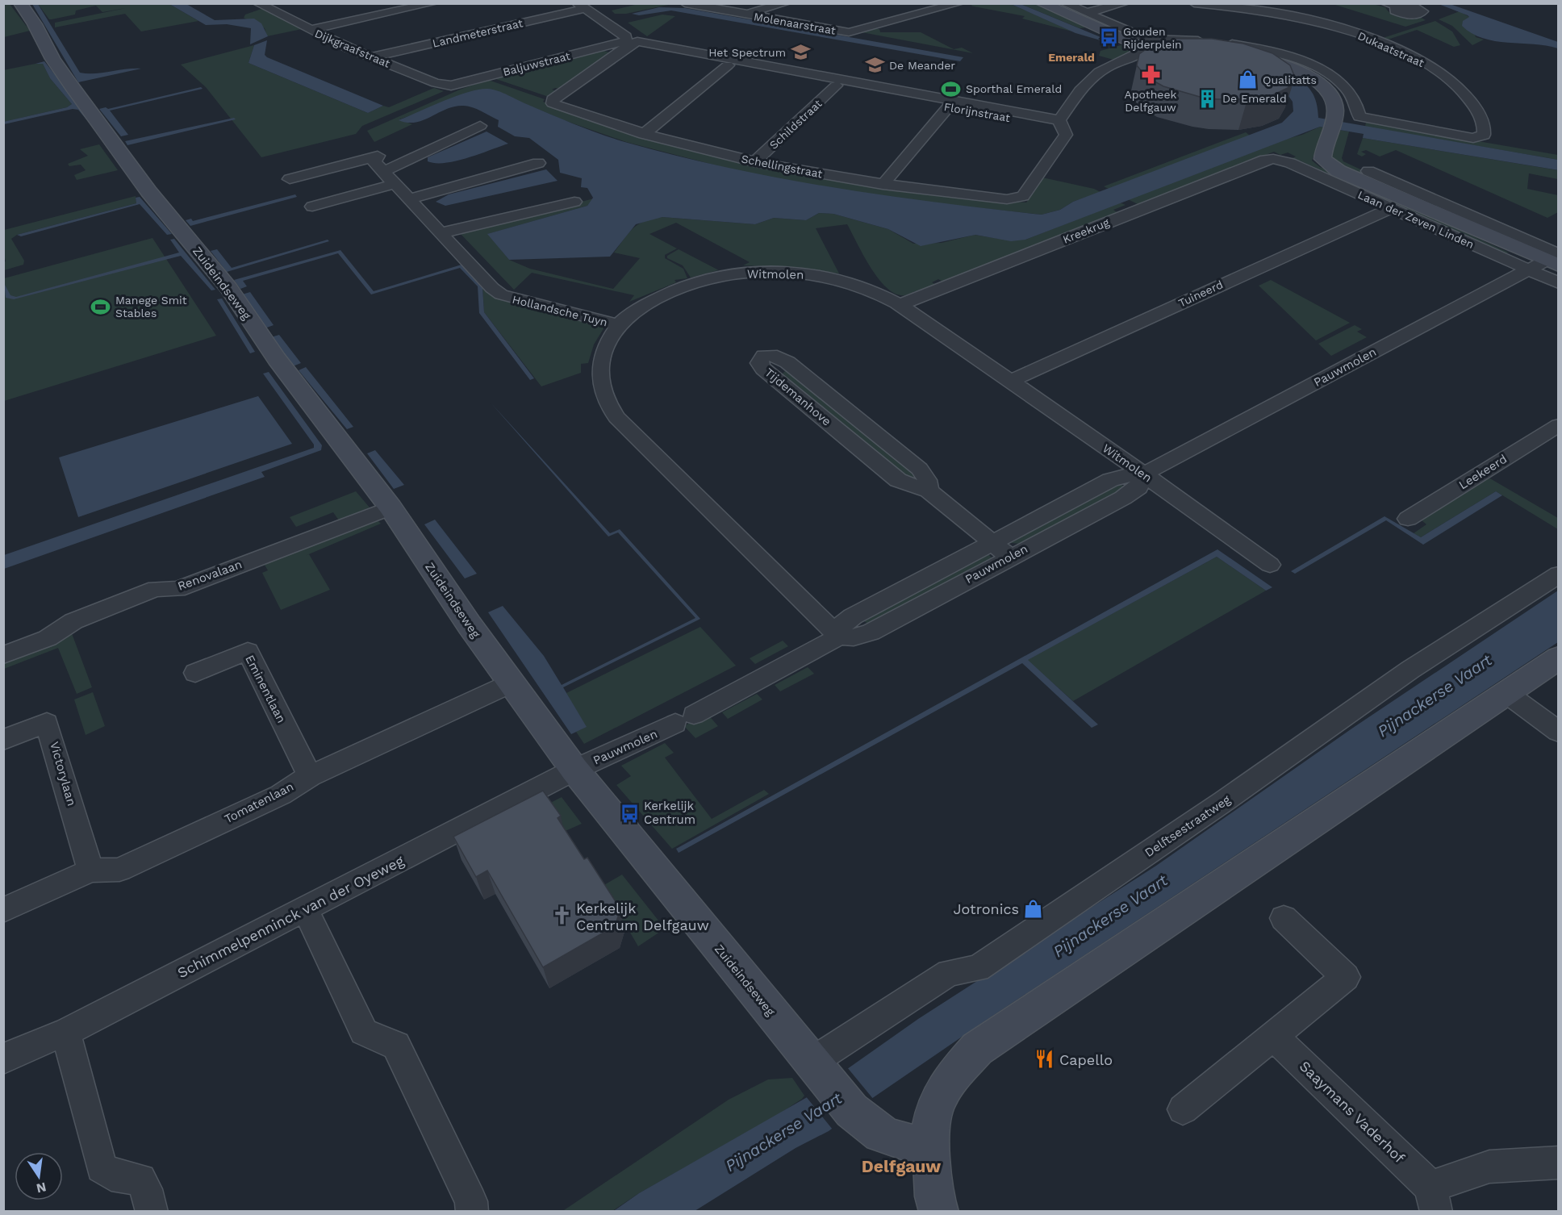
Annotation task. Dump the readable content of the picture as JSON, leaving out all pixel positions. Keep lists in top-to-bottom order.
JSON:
{
  "streets": {
    "street": [
      "Molenaarstraat",
      "Landmeterstraat",
      "Dijkgraafstraat",
      "Dukaatstraat",
      "Baljuwstraat",
      "Florijnstraat",
      "Schildstraat",
      "Schellingstraat",
      "Laan der Zeven Linden",
      "Kreekrug",
      "Witmolen",
      "Zuideindseweg",
      "Tuineerd",
      "Hollandsche Tuyn",
      "Pauwmolen",
      "Tijdemanhove",
      "Leekeerd",
      "Renovalaan",
      "Eminentlaan",
      "Victorylaan",
      "Tomatenlaan",
      "Delftsestraatweg",
      "Schimmelpenninck van der Oyeweg",
      "Saaymans Vaderhof"
    ]
  },
  "crossings": [
    ["Landmeterstraat", "Dijkgraafstraat"],
    ["Dijkgraafstraat", "Baljuwstraat"],
    ["Dukaatstraat", "Laan der Zeven Linden"],
    ["Baljuwstraat", "Florijnstraat"],
    ["Baljuwstraat", "Schellingstraat"],
    ["Florijnstraat", "Schildstraat"],
    ["Florijnstraat", "Schellingstraat"],
    ["Schildstraat", "Schellingstraat"],
    ["Laan der Zeven Linden", "Kreekrug"],
    ["Laan der Zeven Linden", "Tuineerd"],
    ["Laan der Zeven Linden", "Pauwmolen"],
    ["Kreekrug", "Witmolen"],
    ["Witmolen", "Tuineerd"],
    ["Witmolen", "Hollandsche Tuyn"],
    ["Witmolen", "Pauwmolen"],
    ["Zuideindseweg", "Pauwmolen"],
    ["Zuideindseweg", "Renovalaan"],
    ["Zuideindseweg", "Tomatenlaan"],
    ["Zuideindseweg", "Delftsestraatweg"],
    ["Zuideindseweg", "Schimmelpenninck van der Oyeweg"],
    ["Pauwmolen", "Tijdemanhove"],
    ["Pauwmolen", "Schimmelpenninck van der Oyeweg"],
    ["Eminentlaan", "Tomatenlaan"],
    ["Victorylaan", "Tomatenlaan"]
  ],
  "districts": ["Emerald", "Delfgauw"],
  "water": ["Pijnackerse Vaart"],
  "places": {
    "bus stop": ["Gouden Rijderplein", "Kerkelijk Centrum"],
    "school or university": ["Het Spectrum", "De Meander"],
    "pharmacy": ["Apotheek Delfgauw"],
    "shop": ["Qualitatts", "Jotronics"],
    "sports": ["Sporthal Emerald", "Manege Smit Stables"],
    "building": ["De Emerald"],
    "church": ["Kerkelijk Centrum Delfgauw"],
    "restaurant": ["Capello"]
  },
  "north": "bottom"
}
